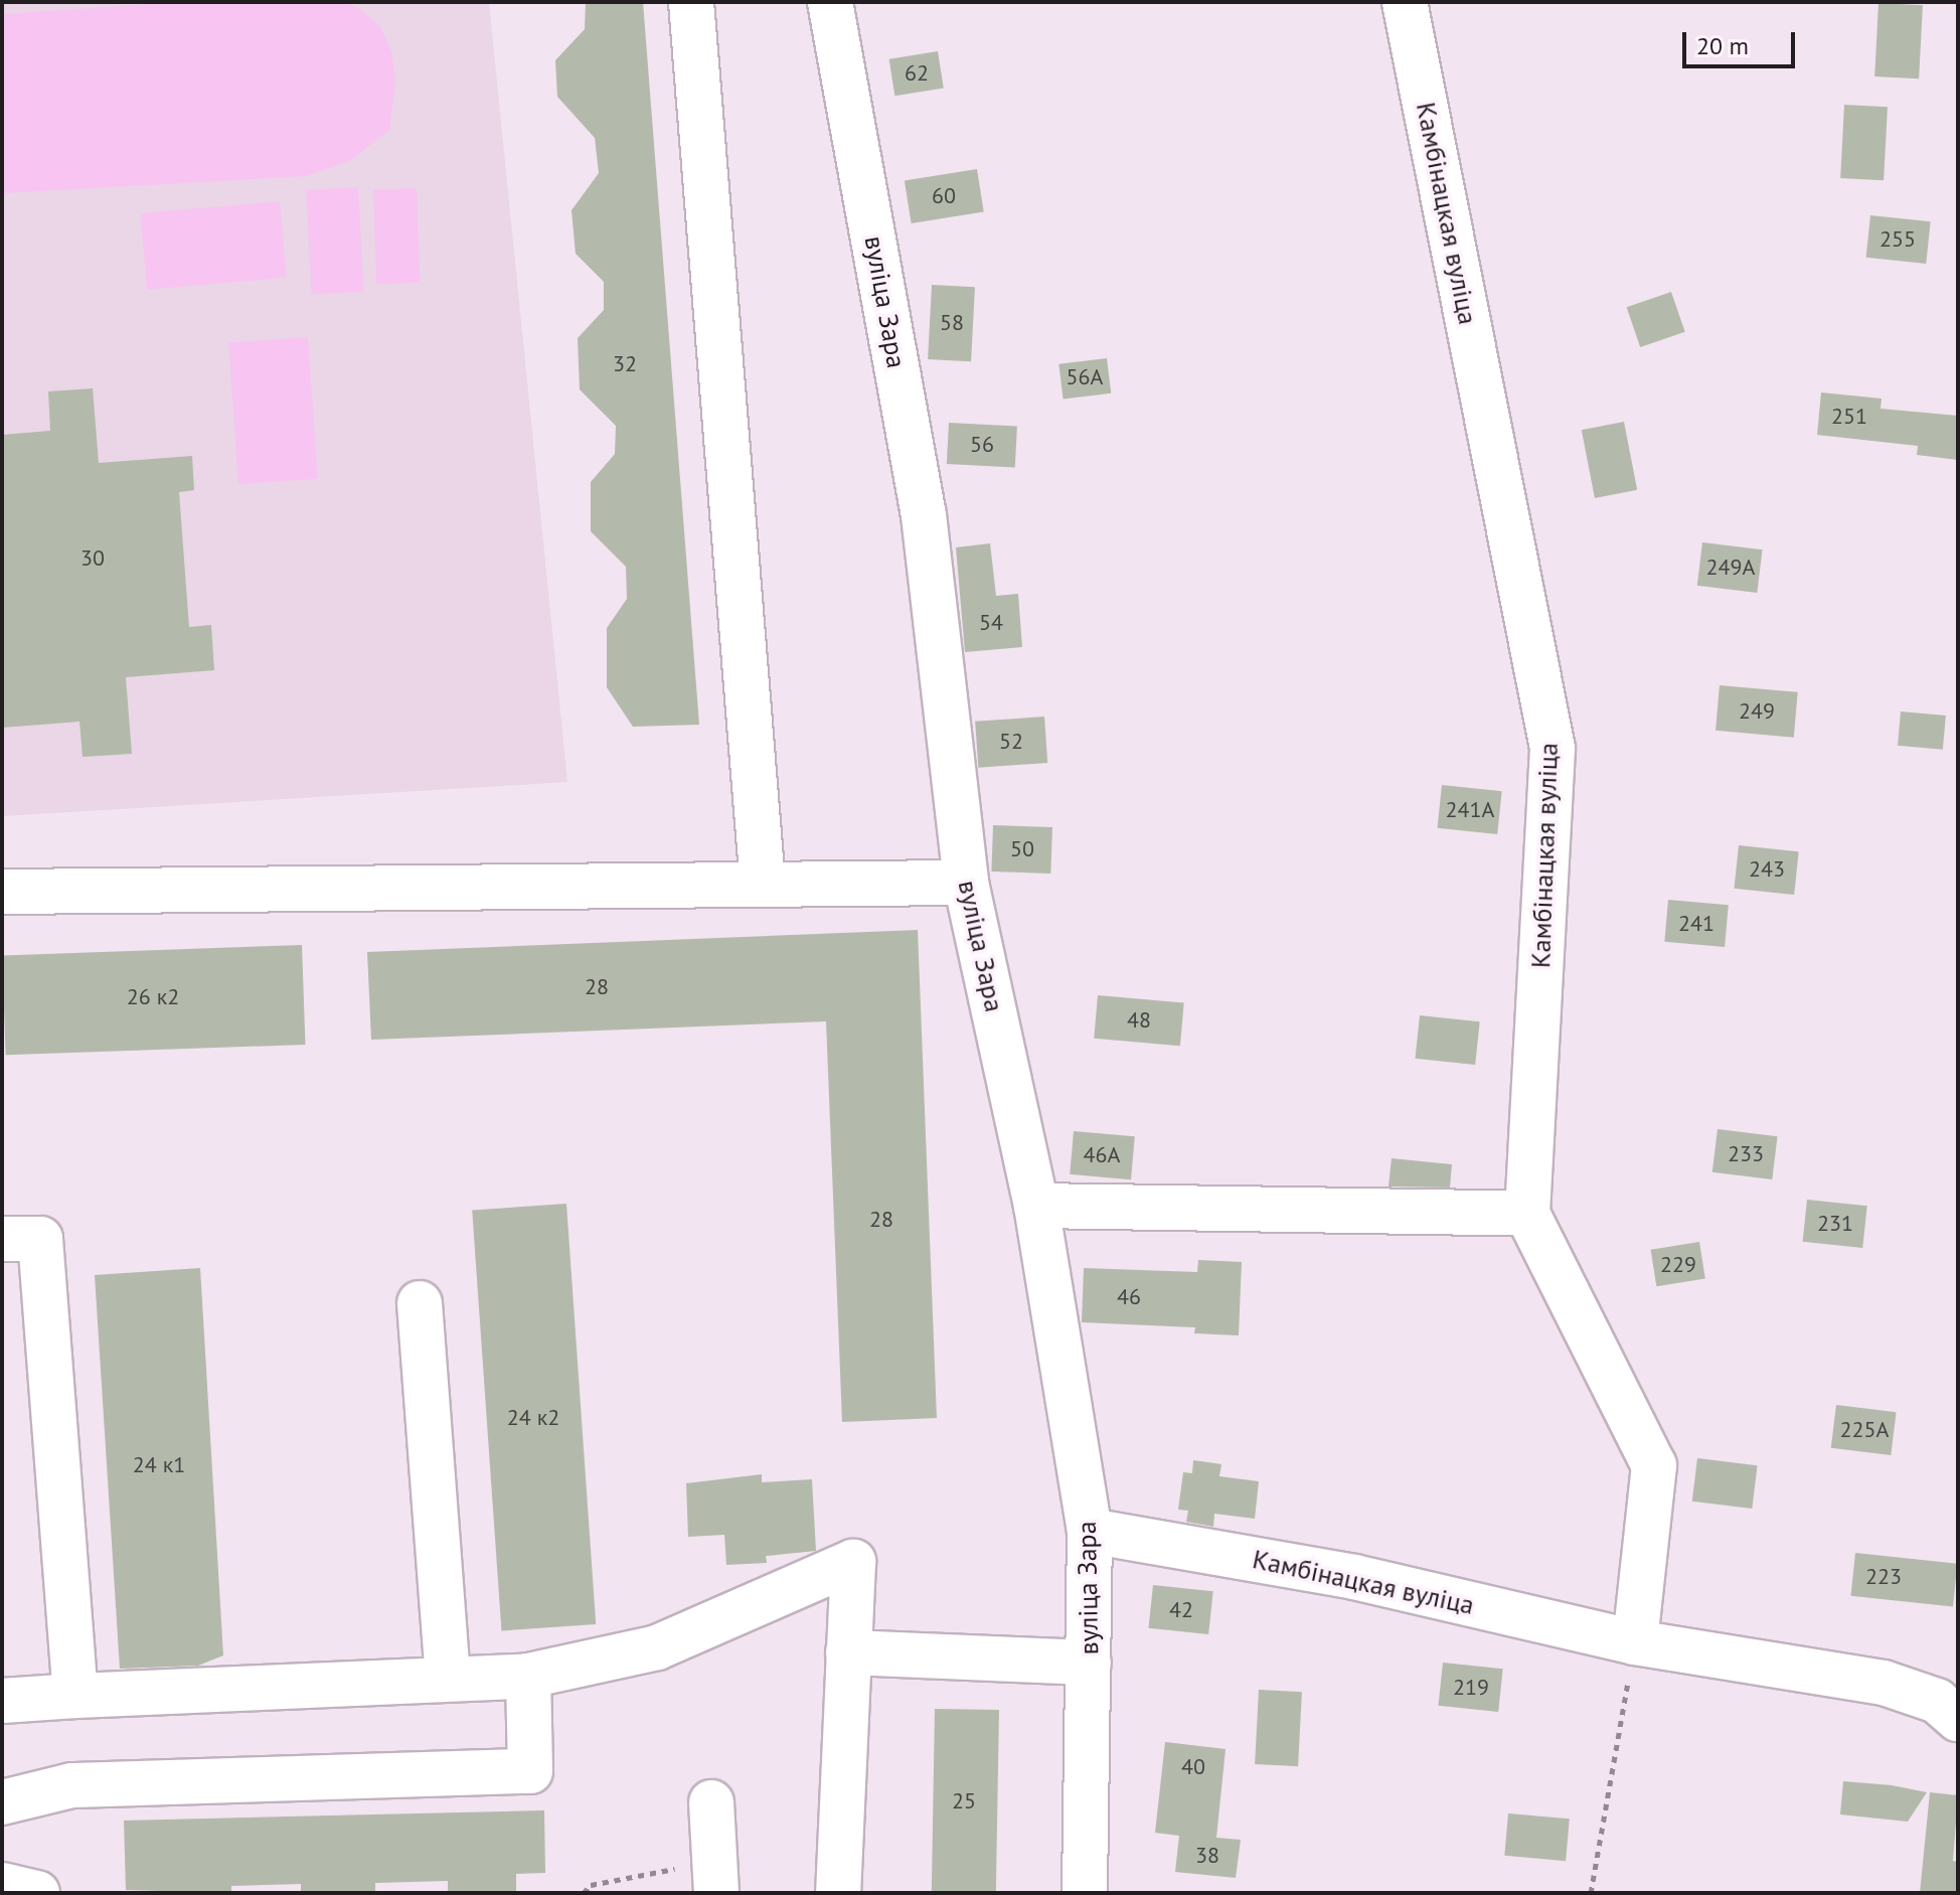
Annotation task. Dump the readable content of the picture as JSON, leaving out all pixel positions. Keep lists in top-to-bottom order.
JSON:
{
  "streets": {
    "street": ["Камбінацкая вуліца", "вуліца Зара"]
  },
  "crossings": [
    ["Камбінацкая вуліца", "вуліца Зара"]
  ],
  "house_numbers": [
    "62",
    "60",
    "255",
    "58",
    "32",
    "56А",
    "251",
    "56",
    "30",
    "249А",
    "54",
    "249",
    "52",
    "241А",
    "50",
    "243",
    "241",
    "28",
    "26 к2",
    "48",
    "233",
    "46А",
    "28",
    "231",
    "229",
    "46",
    "24 к2",
    "225А",
    "24 к1",
    "223",
    "42",
    "219",
    "40",
    "25",
    "38"
  ],
  "scale_bar": "20 m"
}
